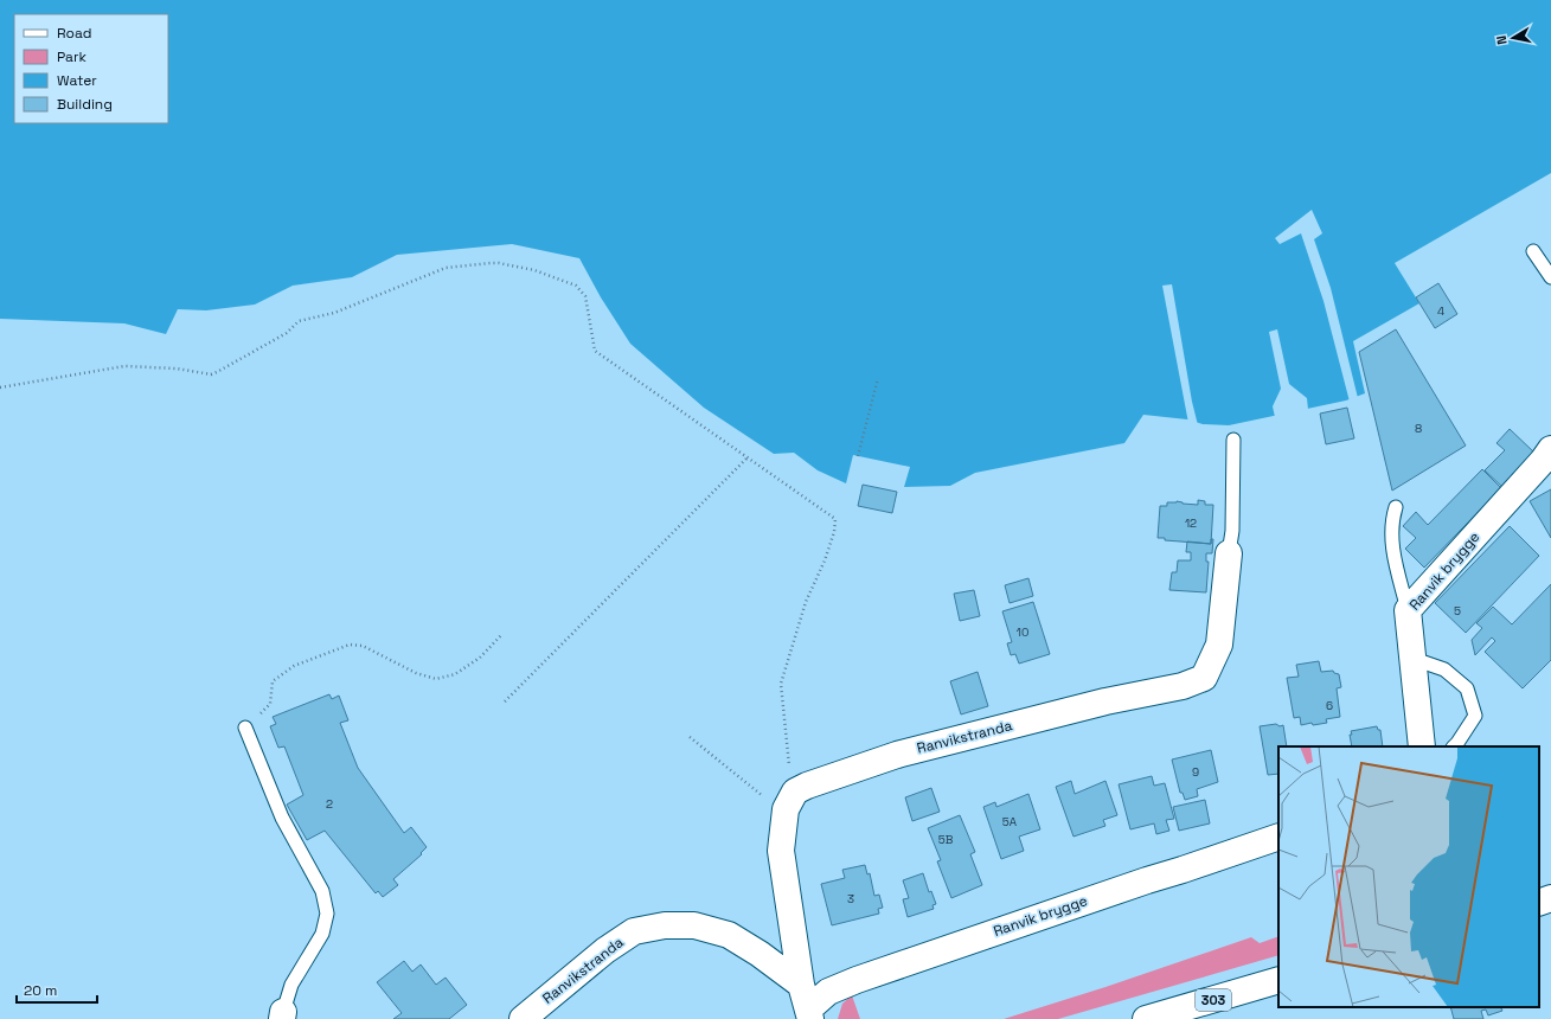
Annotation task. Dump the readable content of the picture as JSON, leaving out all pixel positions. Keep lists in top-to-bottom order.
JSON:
{
  "streets": {
    "street": ["Ranvik brygge", "Ranvikstranda", "303"]
  },
  "crossings": [
    ["Ranvik brygge", "Ranvikstranda"]
  ],
  "house_numbers": [
    "4",
    "8",
    "12",
    "5",
    "10",
    "6",
    "9",
    "2",
    "5A",
    "5B",
    "3"
  ],
  "legend": [
    "Road",
    "Park",
    "Water",
    "Building"
  ],
  "scale_bar": "20 m",
  "north": "left"
}
